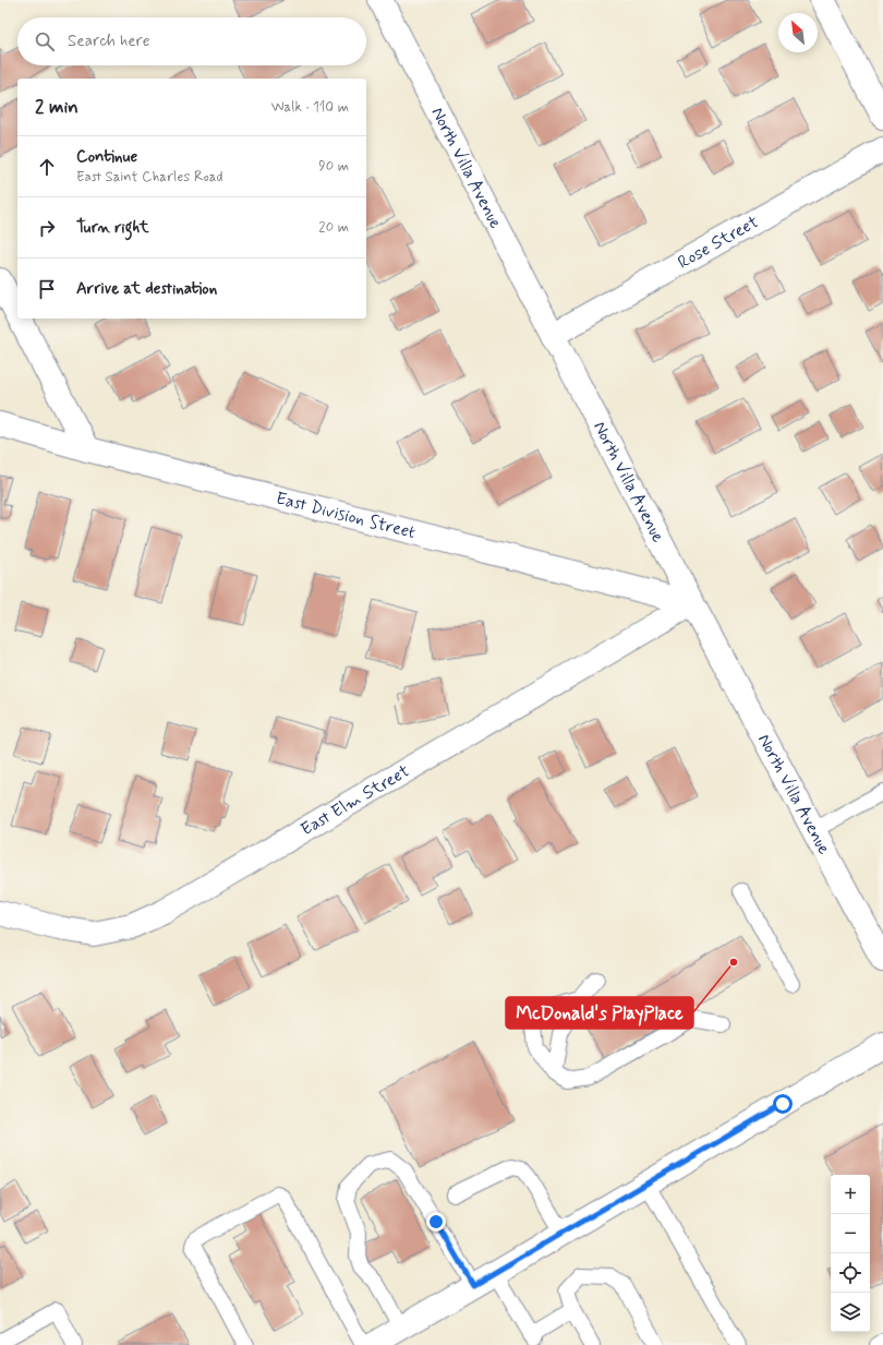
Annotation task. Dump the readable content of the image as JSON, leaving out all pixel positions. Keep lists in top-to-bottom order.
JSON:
{
  "streets": {
    "street": [
      "North Villa Avenue",
      "Rose Street",
      "East Division Street",
      "East Elm Street"
    ]
  },
  "crossings": [
    ["North Villa Avenue", "Rose Street"],
    ["North Villa Avenue", "East Division Street"],
    ["North Villa Avenue", "East Elm Street"],
    ["East Division Street", "East Elm Street"]
  ],
  "places": ["McDonald's PlayPlace"],
  "north": "top left",
  "page": {
    "search": "Search here",
    "heading": ["2 min", "Walk · 110 m"],
    "list": [
      ["Continue", "East Saint Charles Road", "90 m"],
      ["Turn right", "20 m"],
      "Arrive at destination"
    ],
    "map_buttons": ["+", "−"]
  }
}
